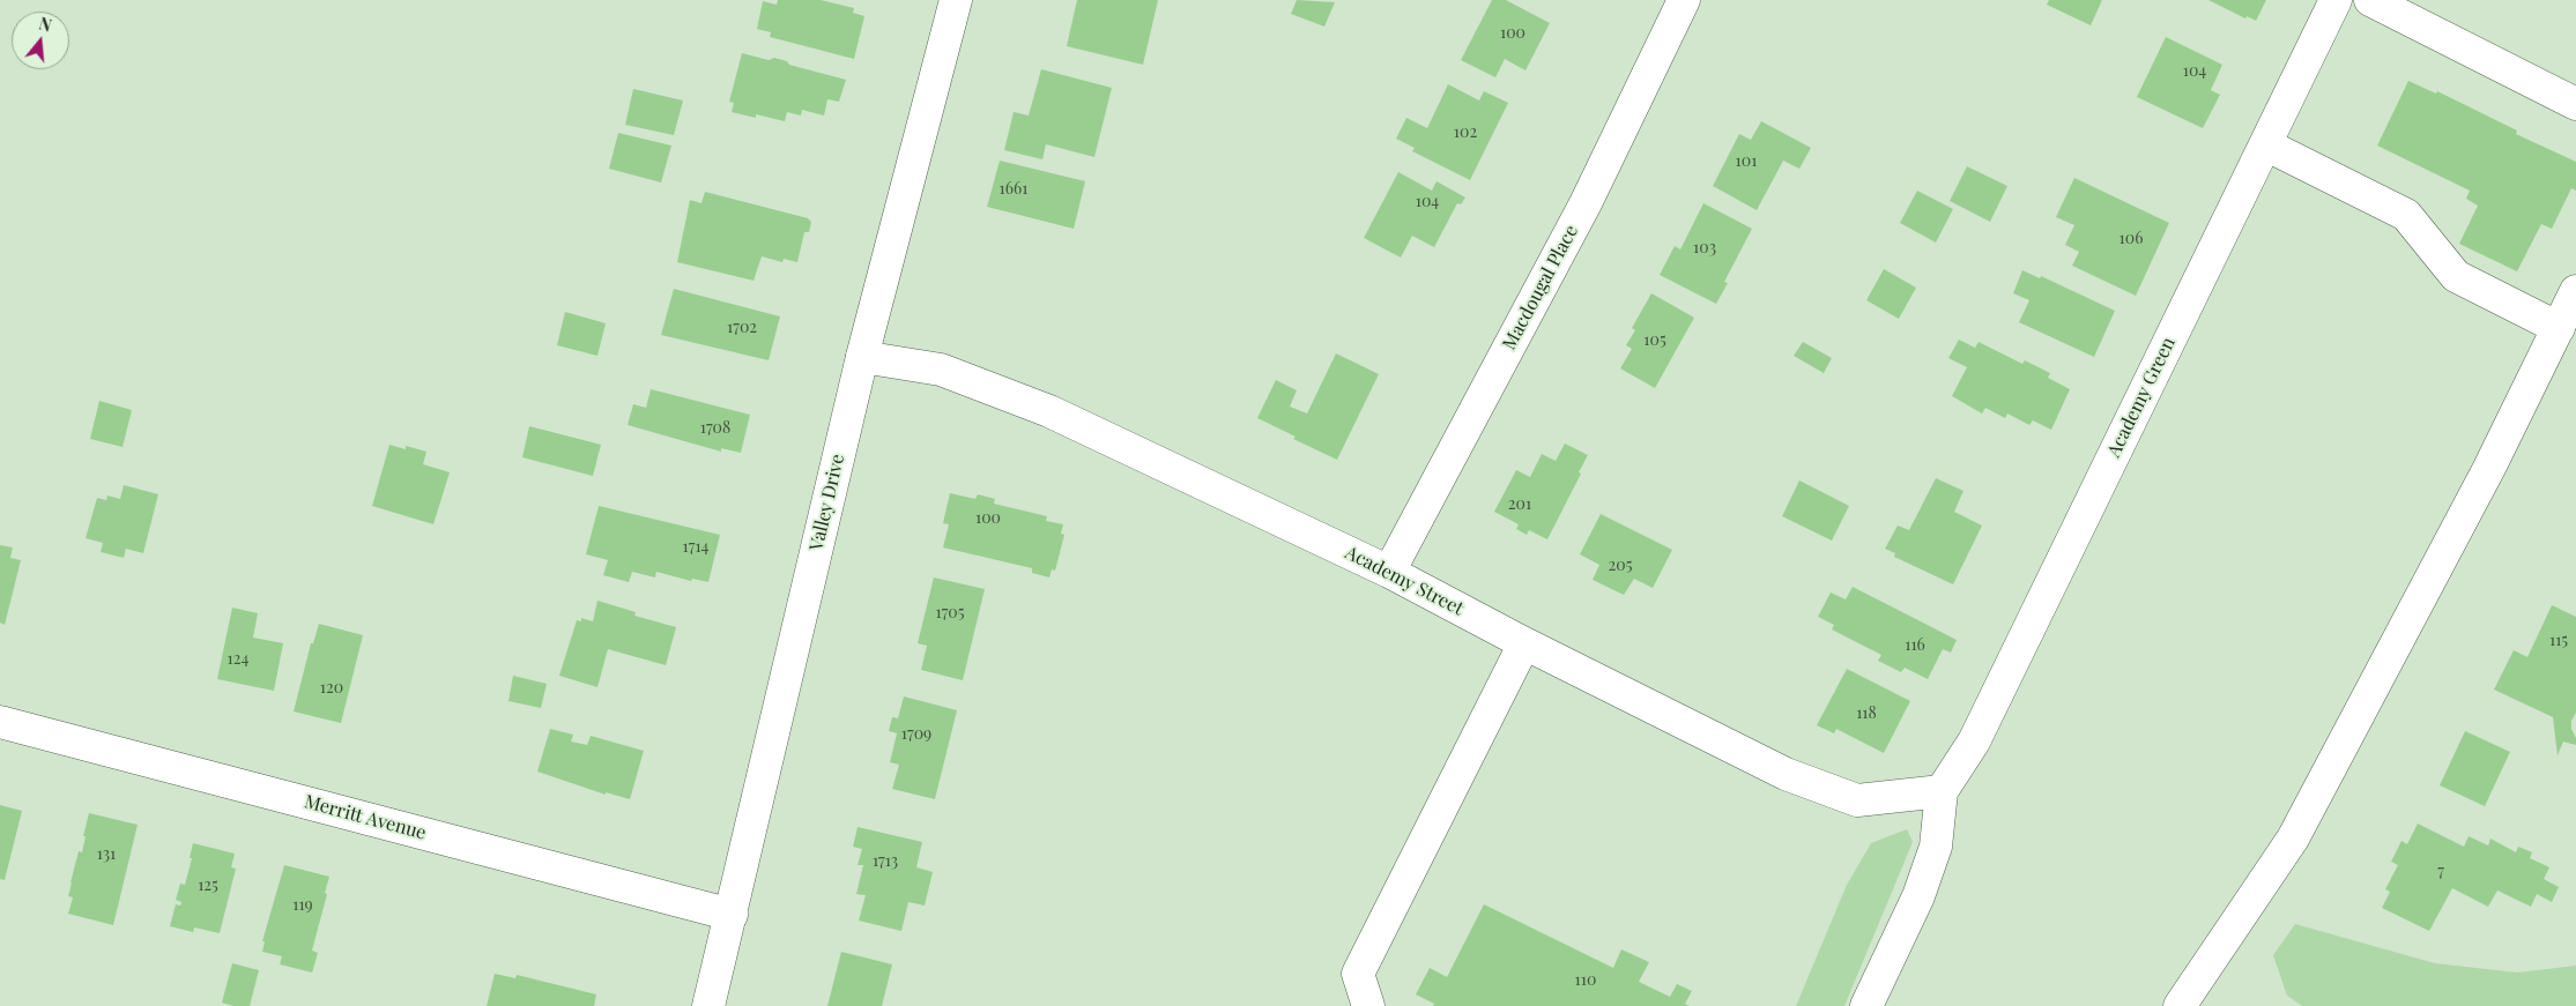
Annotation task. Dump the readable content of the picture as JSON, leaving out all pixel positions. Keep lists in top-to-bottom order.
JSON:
{
  "streets": {
    "street": [
      "Macdougal Place",
      "Academy Green",
      "Valley Drive",
      "Academy Street",
      "Merritt Avenue"
    ]
  },
  "crossings": [
    ["Macdougal Place", "Academy Street"],
    ["Academy Green", "Academy Street"],
    ["Valley Drive", "Academy Street"],
    ["Valley Drive", "Merritt Avenue"]
  ],
  "house_numbers": [
    "100",
    "104",
    "102",
    "101",
    "1661",
    "104",
    "106",
    "103",
    "1702",
    "105",
    "1708",
    "201",
    "100",
    "1714",
    "205",
    "1705",
    "115",
    "116",
    "124",
    "120",
    "118",
    "1709",
    "131",
    "1713",
    "7",
    "125",
    "119",
    "110"
  ],
  "north": "top"
}
